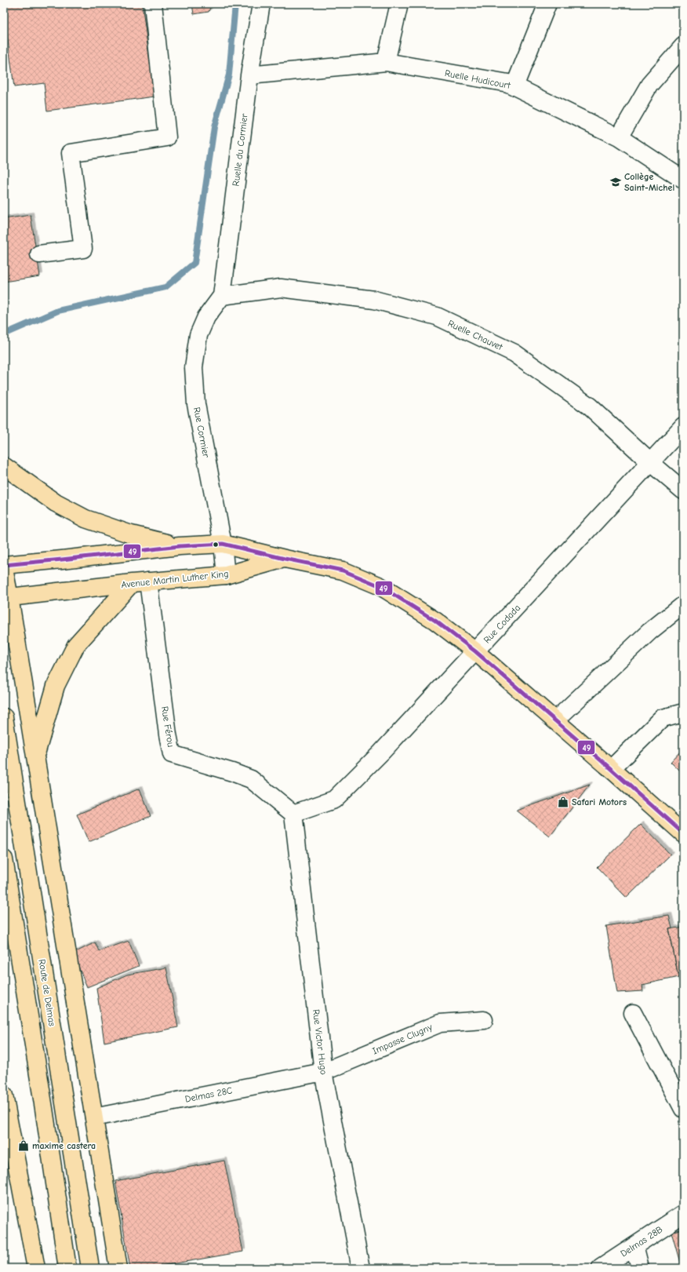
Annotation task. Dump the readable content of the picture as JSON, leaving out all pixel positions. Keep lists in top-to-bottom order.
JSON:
{
  "streets": {
    "main road": ["Avenue Martin Luther King", "Route de Delmas"],
    "street": [
      "Ruelle Hudicourt",
      "Ruelle du Cormier",
      "Ruelle Chauvet",
      "Rue Cormier",
      "Rue Codada",
      "Rue Férou",
      "Impasse Clugny",
      "Rue Victor Hugo",
      "Delmas 28C",
      "Delmas 28B"
    ]
  },
  "crossings": [
    ["Ruelle Hudicourt", "Ruelle du Cormier"],
    ["Ruelle du Cormier", "Ruelle Chauvet"],
    ["Ruelle du Cormier", "Rue Cormier"],
    ["Ruelle Chauvet", "Rue Cormier"],
    ["Ruelle Chauvet", "Rue Codada"],
    ["Rue Cormier", "Avenue Martin Luther King"],
    ["Avenue Martin Luther King", "Rue Codada"],
    ["Avenue Martin Luther King", "Rue Férou"],
    ["Rue Codada", "Rue Férou"],
    ["Rue Codada", "Rue Victor Hugo"],
    ["Rue Férou", "Rue Victor Hugo"],
    ["Impasse Clugny", "Rue Victor Hugo"],
    ["Impasse Clugny", "Delmas 28C"],
    ["Rue Victor Hugo", "Delmas 28C"]
  ],
  "places": {
    "school or university": ["Collège Saint-Michel"],
    "shop": ["Safari Motors", "maxime castera"]
  },
  "lines": ["transit line 49"]
}
